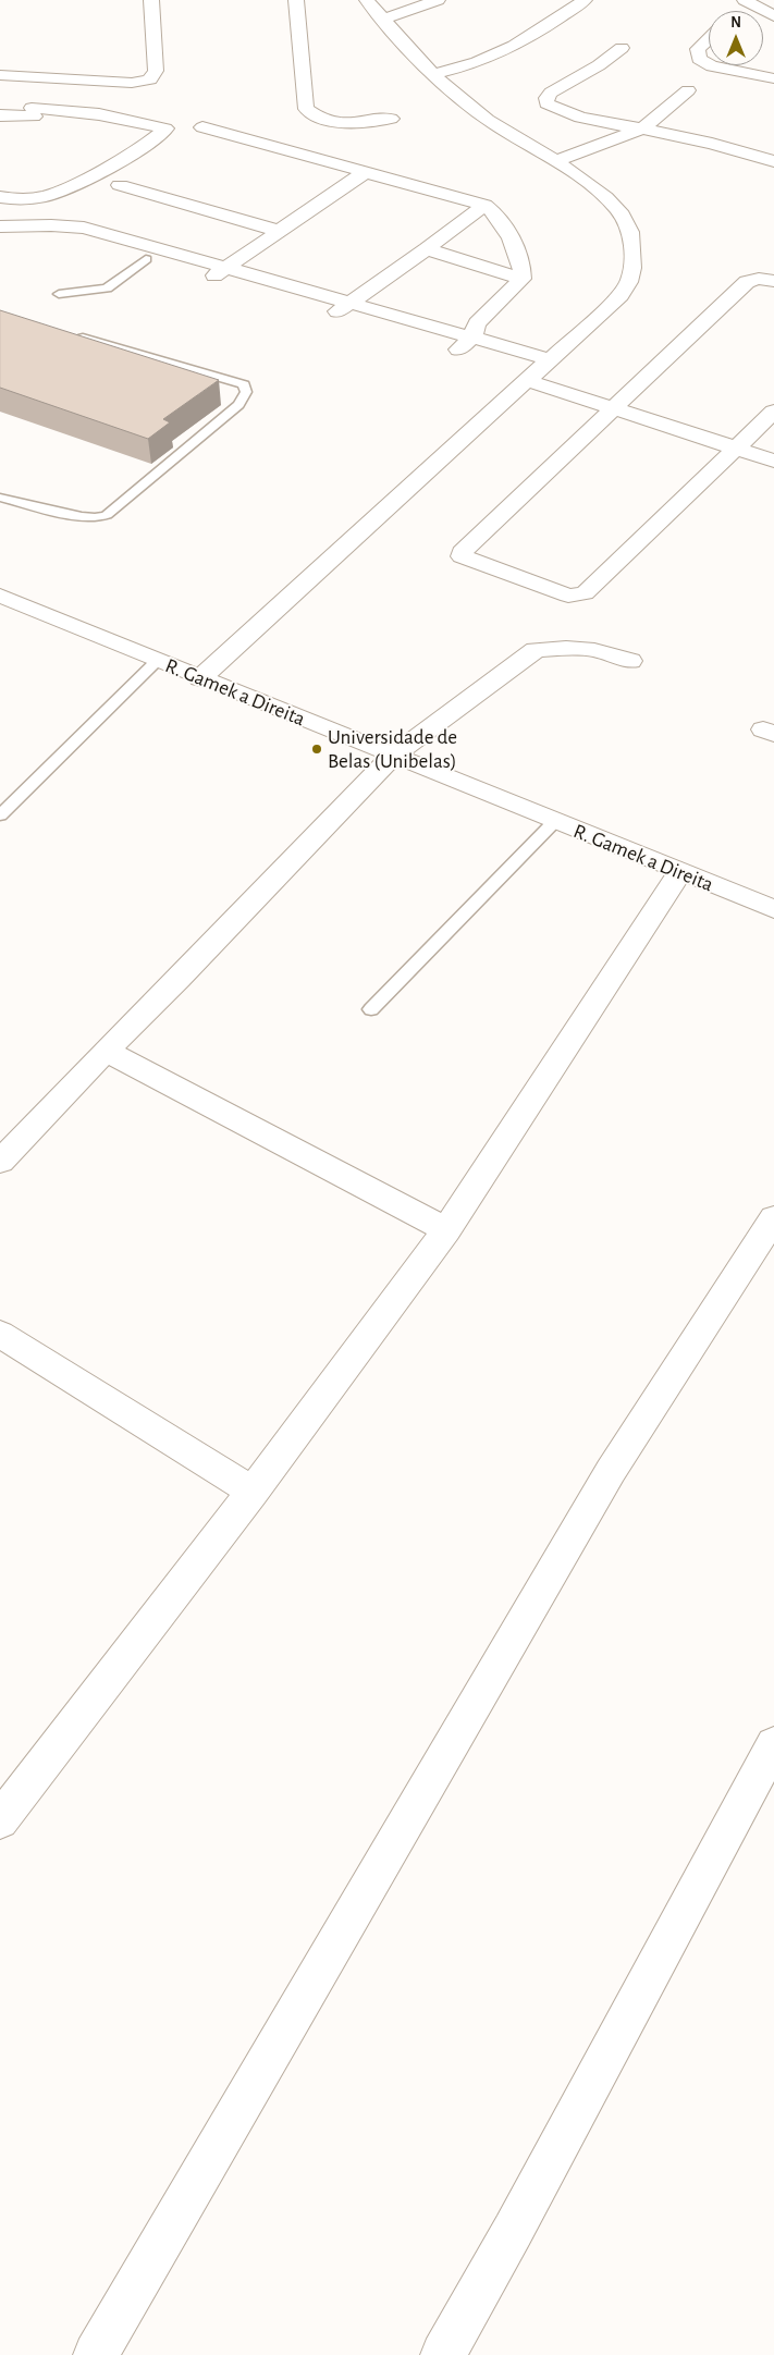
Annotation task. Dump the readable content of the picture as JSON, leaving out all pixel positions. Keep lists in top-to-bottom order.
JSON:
{
  "streets": {
    "street": ["R. Gamek a Direita"]
  },
  "places": ["Universidade de Belas (Unibelas)"],
  "north": "top"
}
